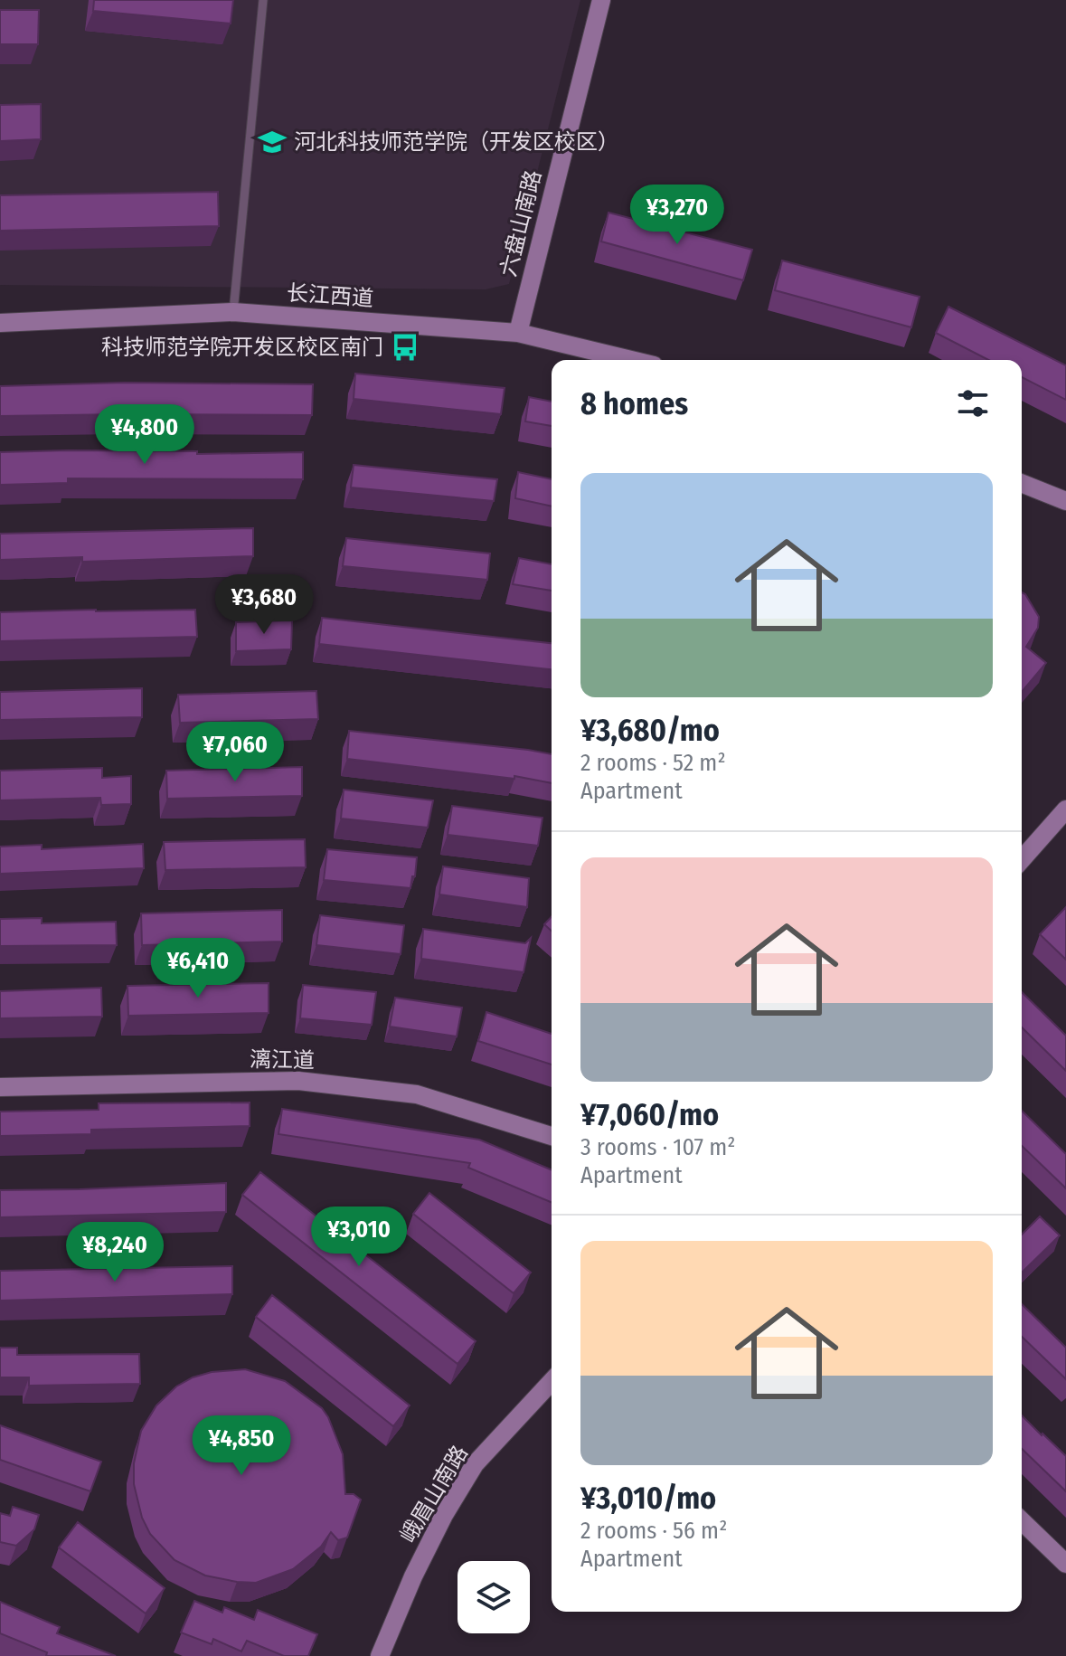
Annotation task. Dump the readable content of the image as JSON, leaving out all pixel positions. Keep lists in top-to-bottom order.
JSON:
{
  "streets": {
    "street": [
      "六盘山南路",
      "长江西道",
      "漓江道",
      "峨眉山南路"
    ]
  },
  "crossings": [
    ["六盘山南路", "长江西道"]
  ],
  "places": {
    "school or university": ["河北科技师范学院（开发区校区）"],
    "bus stop": ["科技师范学院开发区校区南门"]
  },
  "page": {
    "price": [
      "¥3,270",
      "¥4,800",
      "¥3,680",
      "¥7,060",
      "¥6,410",
      "¥3,010",
      "¥8,240",
      "¥4,850"
    ],
    "heading": "8 homes",
    "list": [
      {
        "name": "¥3,680/mo",
        "note": "2 rooms · 52 m² · Apartment"
      },
      {
        "name": "¥7,060/mo",
        "note": "3 rooms · 107 m² · Apartment"
      },
      {
        "name": "¥3,010/mo",
        "note": "2 rooms · 56 m² · Apartment"
      }
    ]
  }
}
